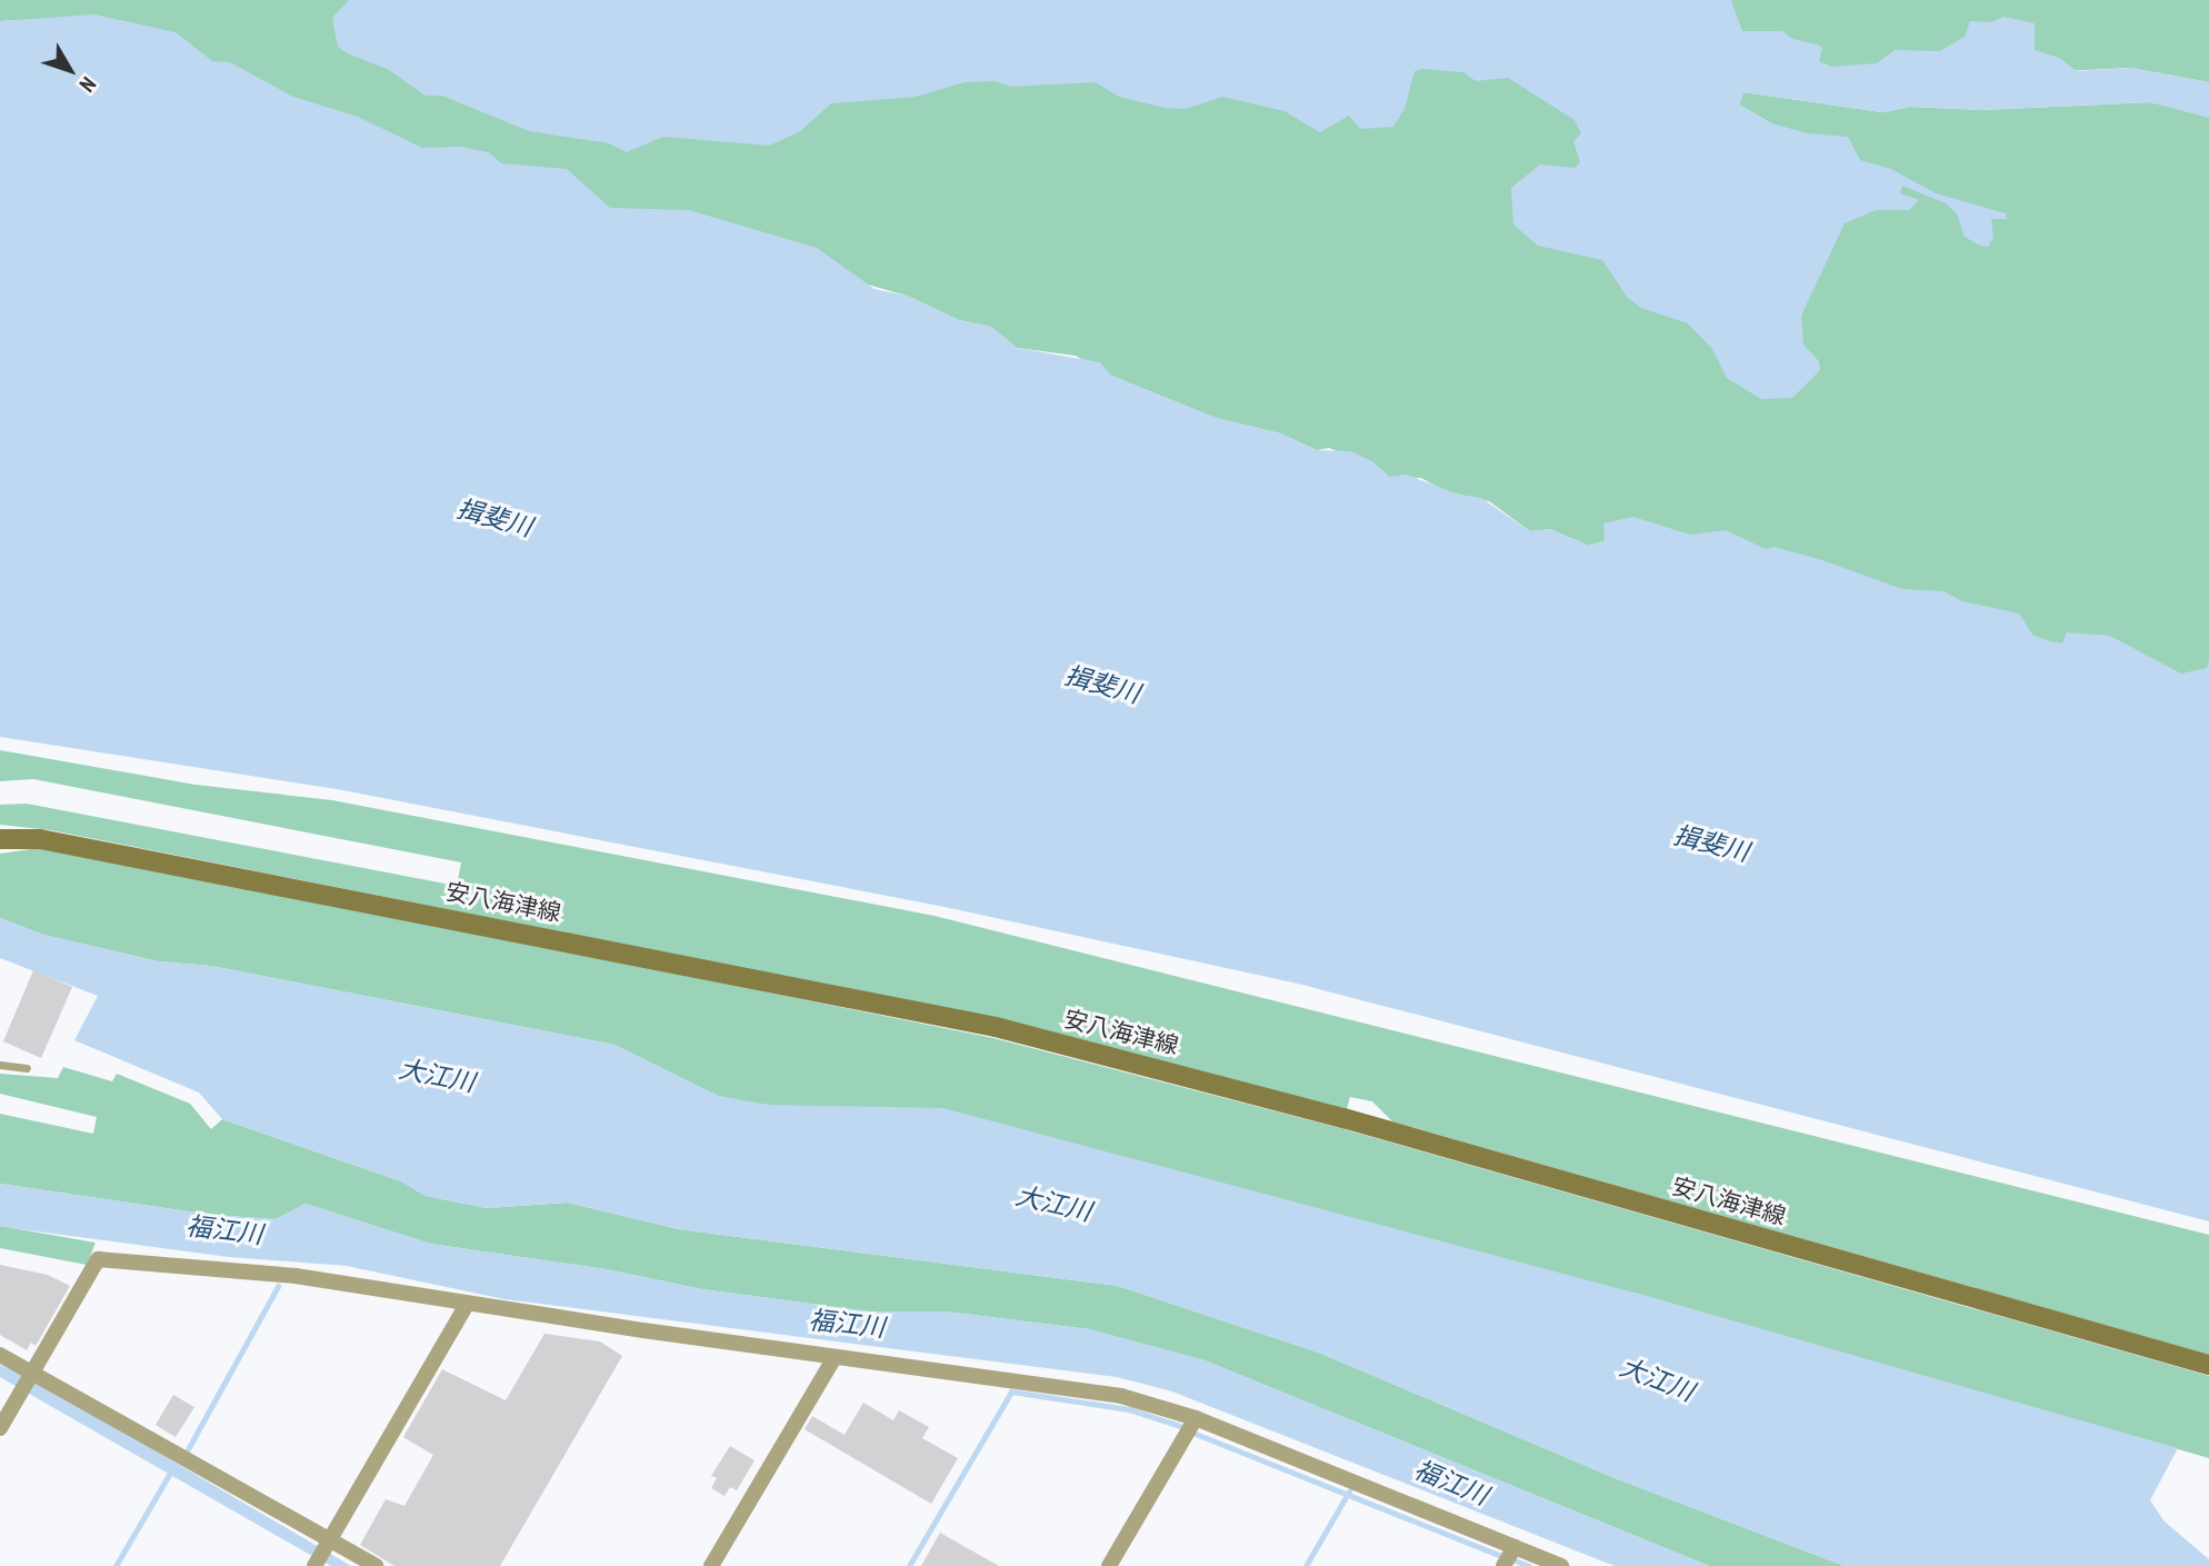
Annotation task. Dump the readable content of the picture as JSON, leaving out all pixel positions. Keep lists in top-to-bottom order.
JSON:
{
  "streets": {
    "main road": ["安八海津線"]
  },
  "water": ["揖斐川", "大江川", "福江川"],
  "north": "bottom right"
}
